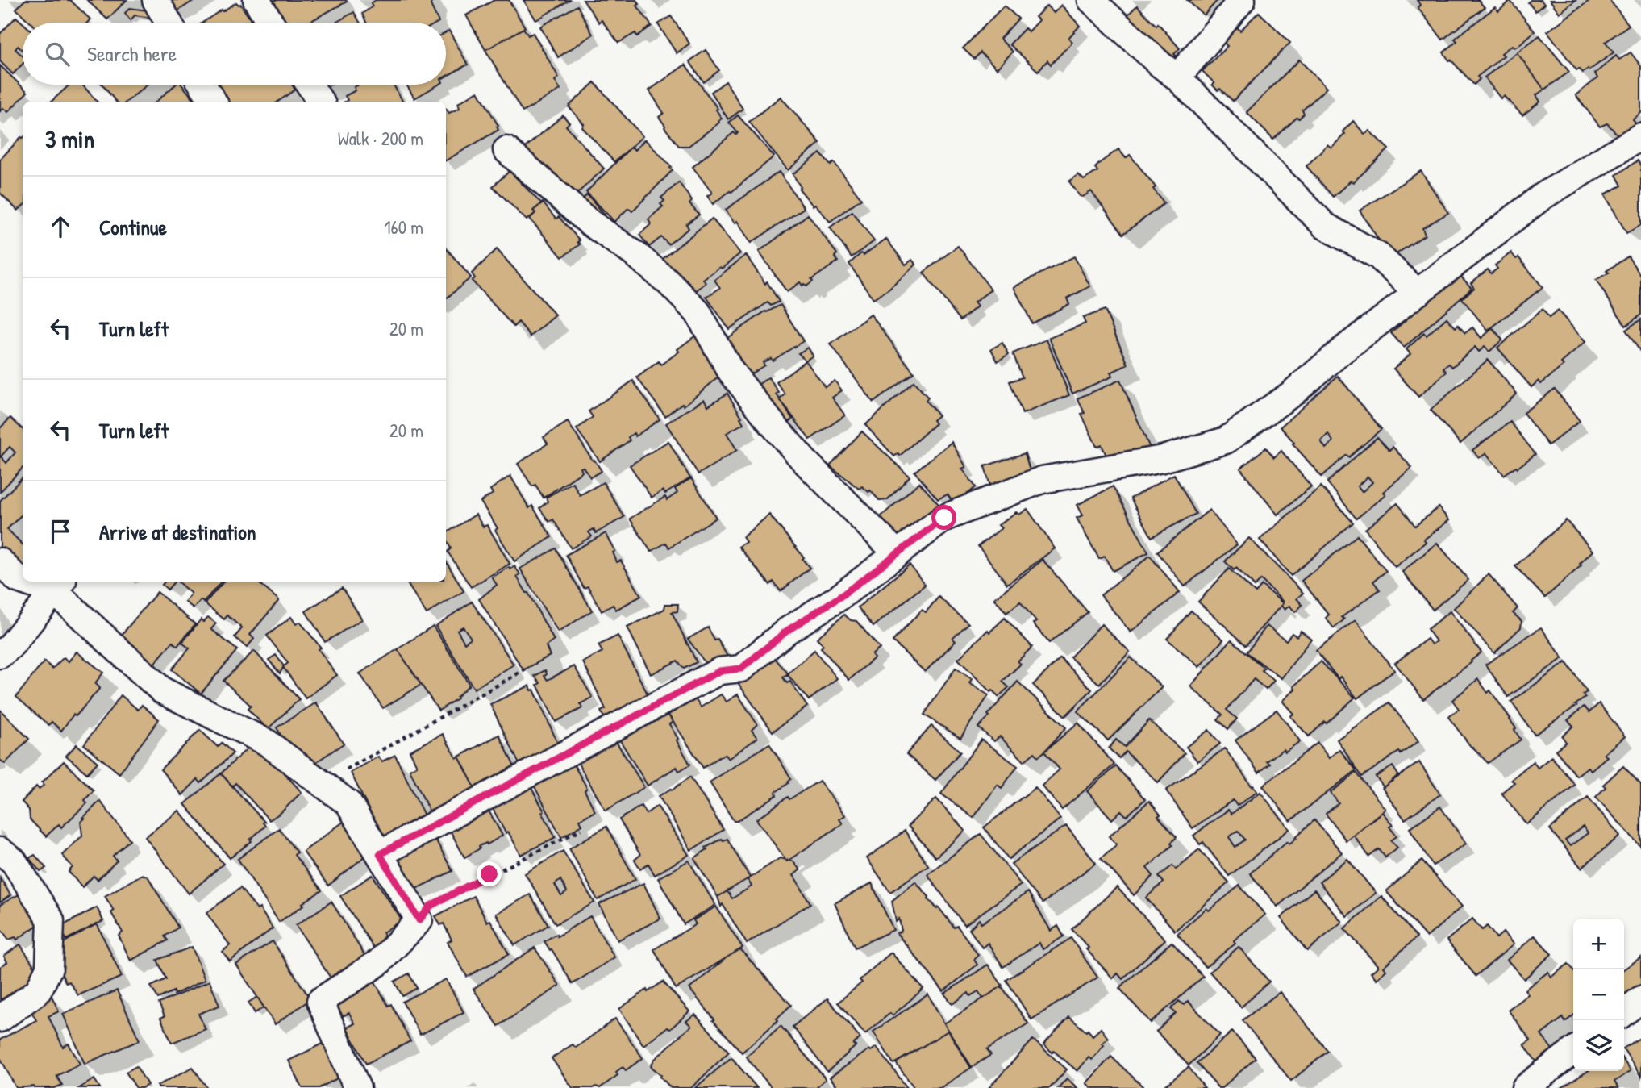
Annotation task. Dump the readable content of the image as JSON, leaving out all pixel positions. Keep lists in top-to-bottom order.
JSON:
{
  "page": {
    "search": "Search here",
    "heading": ["3 min", "Walk · 200 m"],
    "list": [
      ["Continue", "160 m"],
      ["Turn left", "20 m"],
      ["Turn left", "20 m"],
      "Arrive at destination"
    ],
    "map_buttons": ["+", "−"]
  }
}
